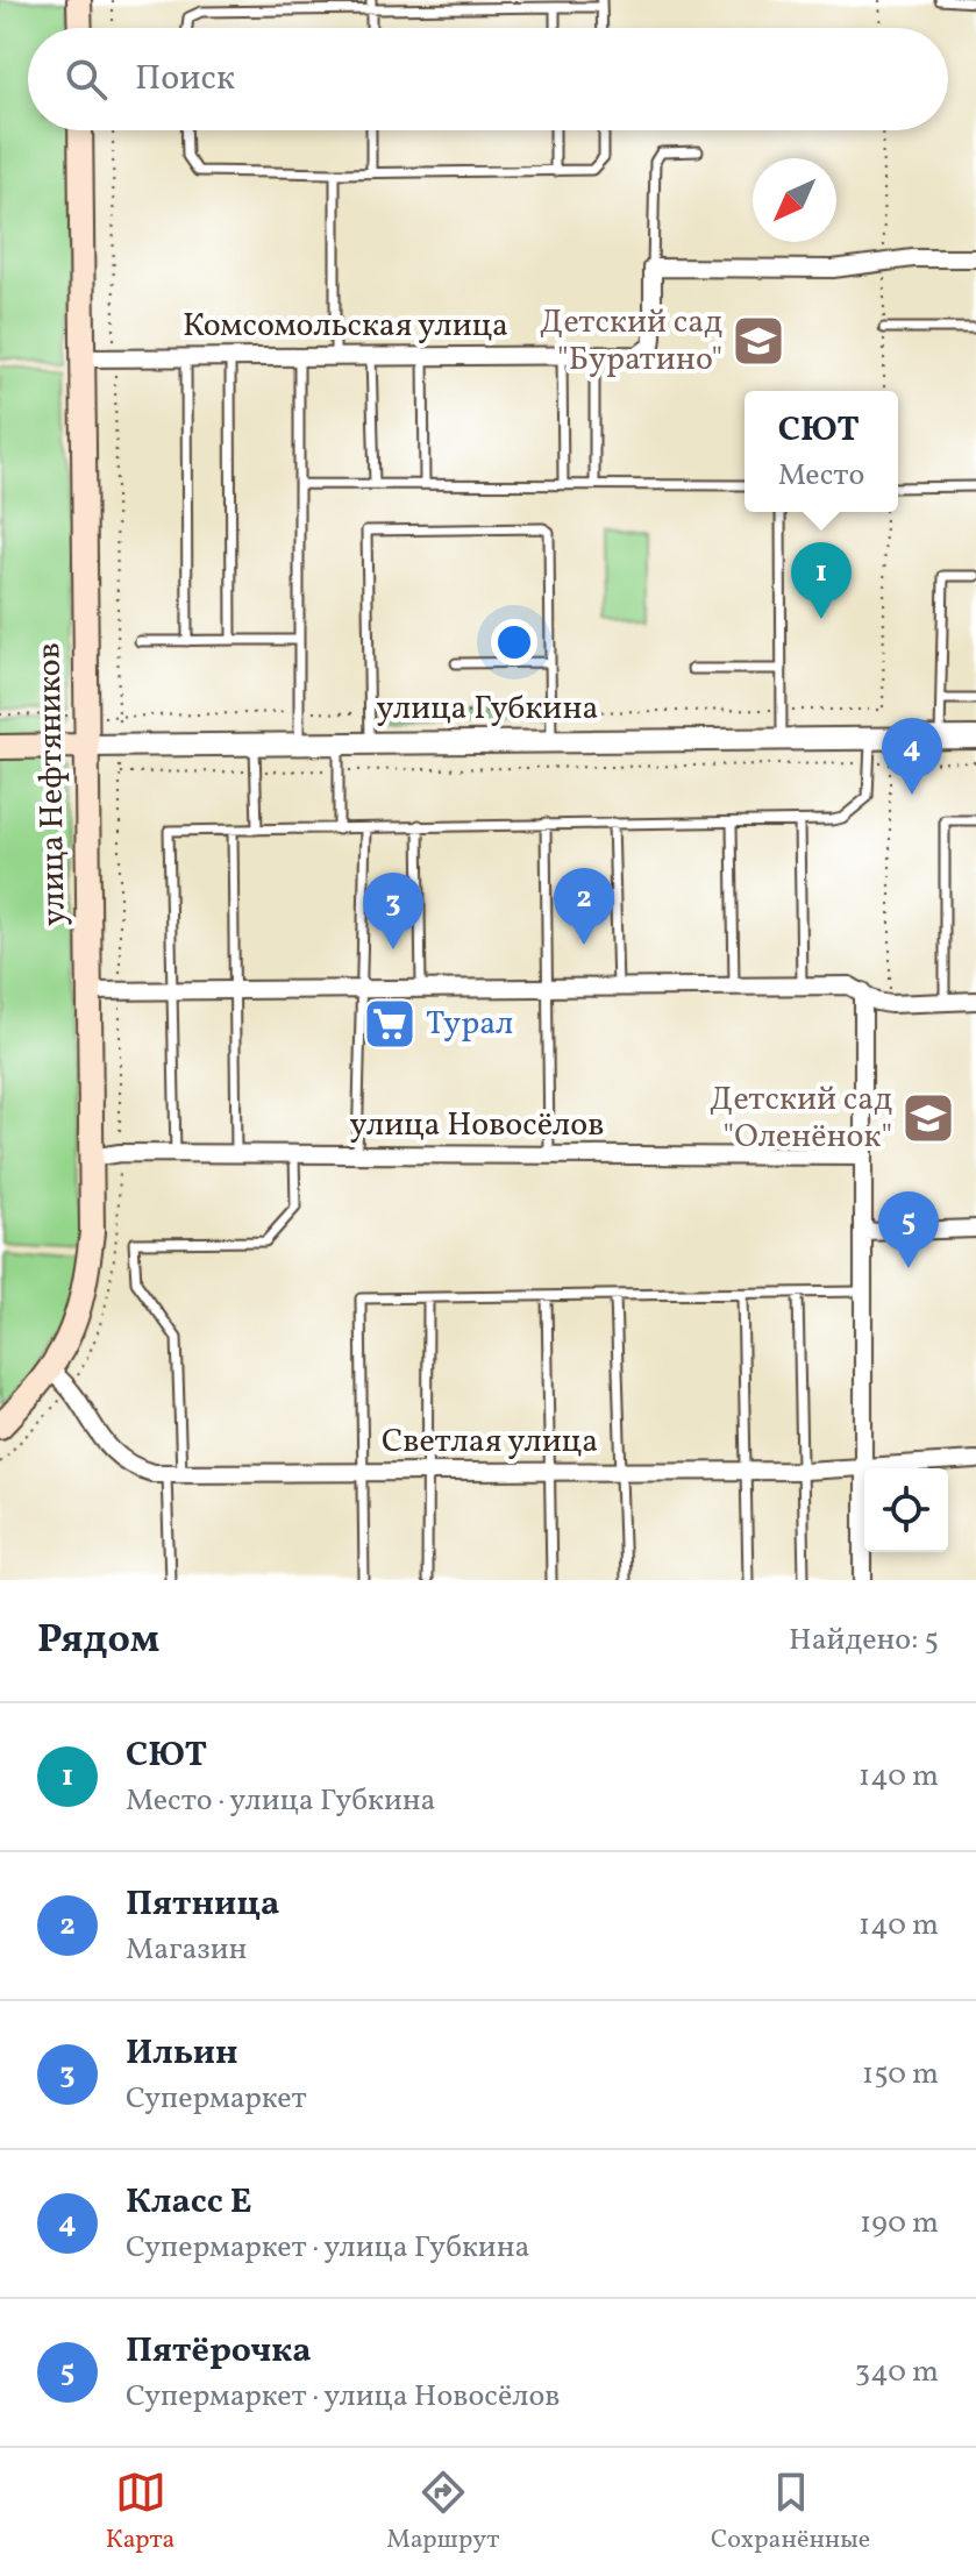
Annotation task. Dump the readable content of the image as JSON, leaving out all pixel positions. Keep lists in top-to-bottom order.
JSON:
{
  "streets": {
    "main road": ["улица Губкина", "улица Нефтяников"],
    "street": ["Комсомольская улица", "улица Новосёлов", "Светлая улица"]
  },
  "crossings": [
    ["Комсомольская улица", "улица Нефтяников"],
    ["улица Губкина", "улица Нефтяников"],
    ["улица Нефтяников", "улица Новосёлов"],
    ["улица Нефтяников", "Светлая улица"]
  ],
  "places": {
    "school or university": ["Детский сад \"Буратино\"", "Детский сад \"Оленёнок\""],
    "supermarket": ["Турал"]
  },
  "north": "bottom left",
  "page": {
    "search": "Поиск",
    "popup": ["СЮТ", "Место"],
    "pins": [
      "1",
      "4",
      "2",
      "3",
      "5"
    ],
    "heading": ["Рядом", "Найдено: 5"],
    "list": [
      {
        "mark": "1",
        "name": "СЮТ",
        "note": "Место · улица Губкина",
        "value": "140 m"
      },
      {
        "mark": "2",
        "name": "Пятница",
        "note": "Магазин",
        "value": "140 m"
      },
      {
        "mark": "3",
        "name": "Ильин",
        "note": "Супермаркет",
        "value": "150 m"
      },
      {
        "mark": "4",
        "name": "Класс Е",
        "note": "Супермаркет · улица Губкина",
        "value": "190 m"
      },
      {
        "mark": "5",
        "name": "Пятёрочка",
        "note": "Супермаркет · улица Новосёлов",
        "value": "340 m"
      }
    ],
    "nav": ["Карта", "Маршрут", "Сохранённые"]
  }
}
